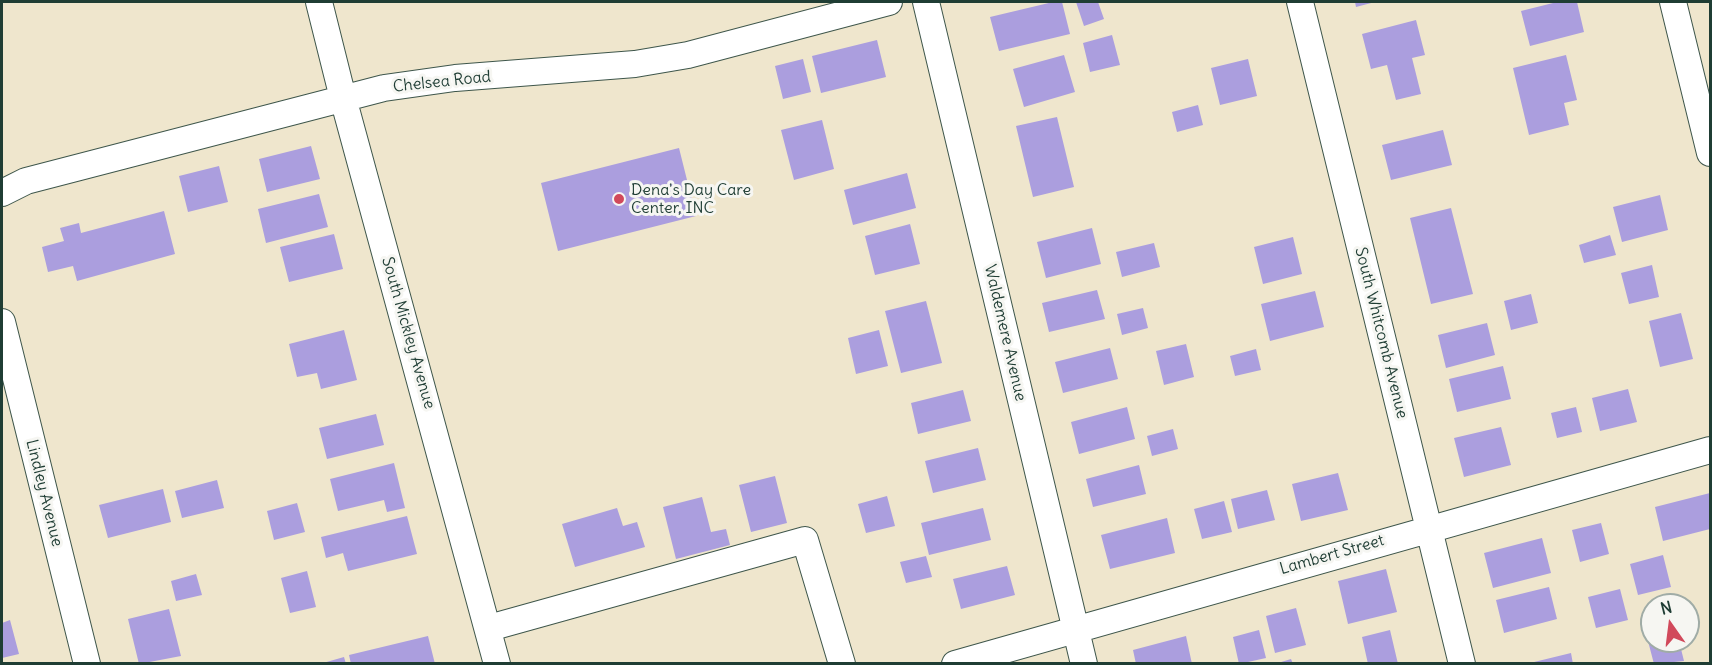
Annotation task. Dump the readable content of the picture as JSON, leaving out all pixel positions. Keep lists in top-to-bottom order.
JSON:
{
  "streets": {
    "street": [
      "Chelsea Road",
      "South Mickley Avenue",
      "Waldemere Avenue",
      "South Whitcomb Avenue",
      "Lindley Avenue",
      "Lambert Street"
    ]
  },
  "crossings": [
    ["Chelsea Road", "South Mickley Avenue"],
    ["Waldemere Avenue", "Lambert Street"],
    ["South Whitcomb Avenue", "Lambert Street"]
  ],
  "places": ["Dena's Day Care Center, INC"],
  "north": "top"
}
